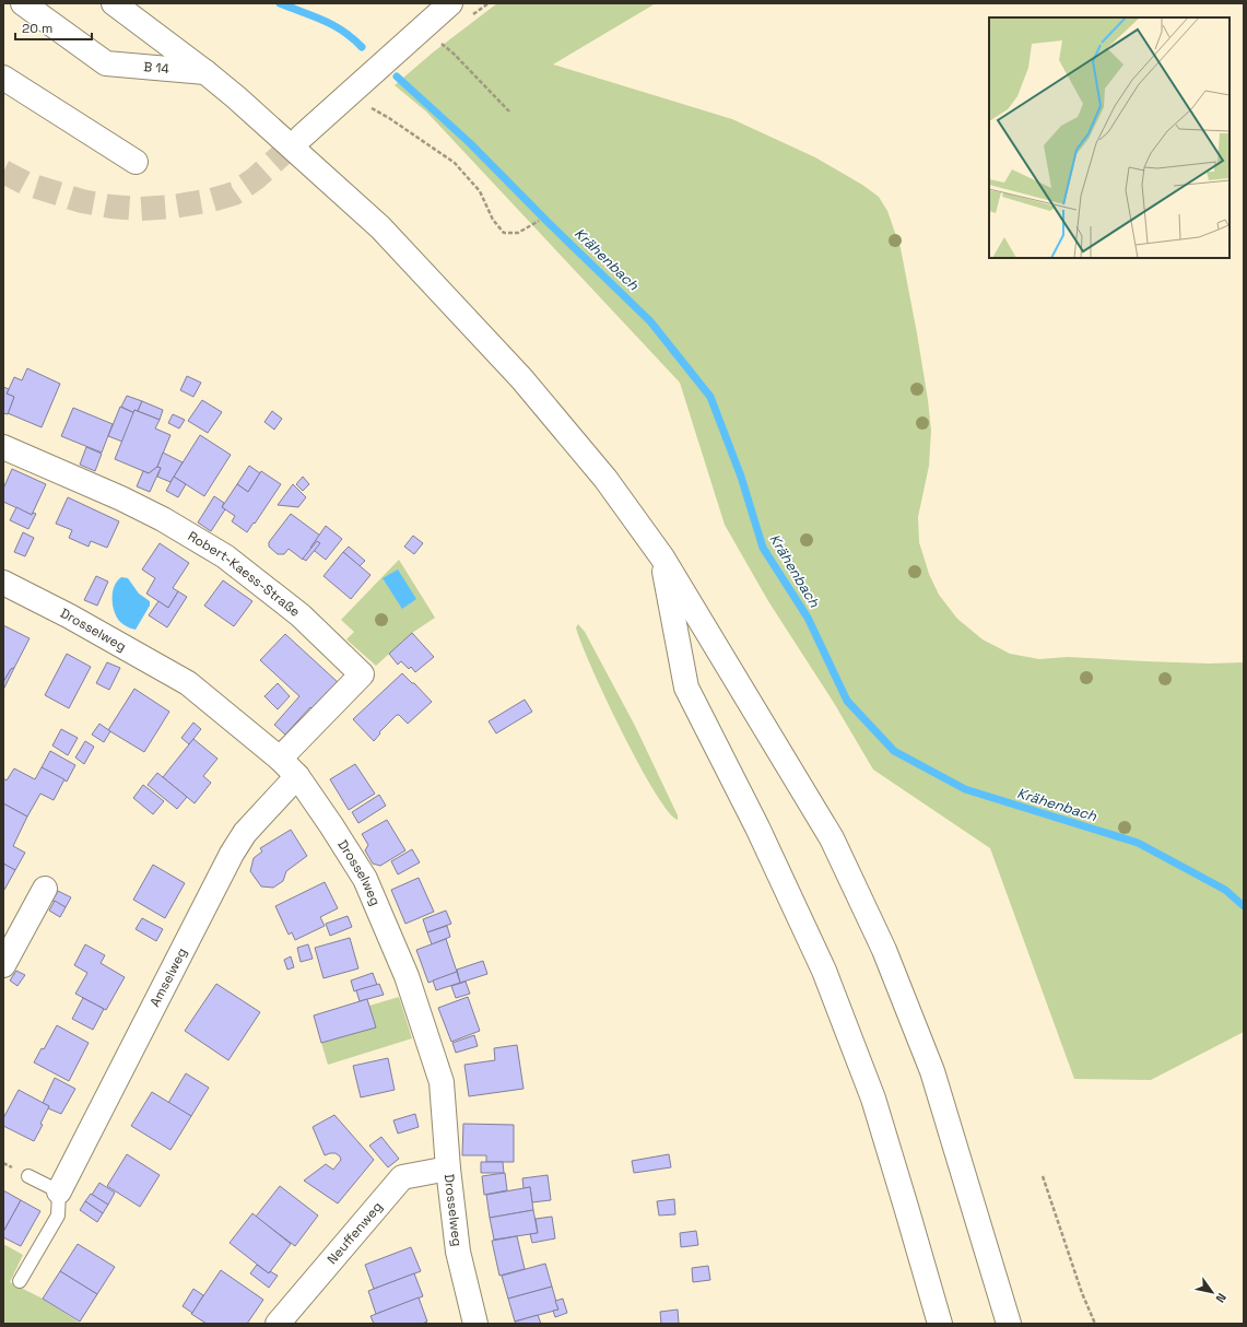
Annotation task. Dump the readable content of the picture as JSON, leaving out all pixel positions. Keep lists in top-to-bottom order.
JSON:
{
  "streets": {
    "main road": [
      "B 14",
      "Robert-Kaess-Straße",
      "Drosselweg",
      "Amselweg",
      "Neuffenweg"
    ]
  },
  "crossings": [
    ["Robert-Kaess-Straße", "Drosselweg"],
    ["Drosselweg", "Amselweg"],
    ["Drosselweg", "Neuffenweg"]
  ],
  "water": ["Krähenbach"],
  "scale_bar": "20 m",
  "north": "bottom right"
}
